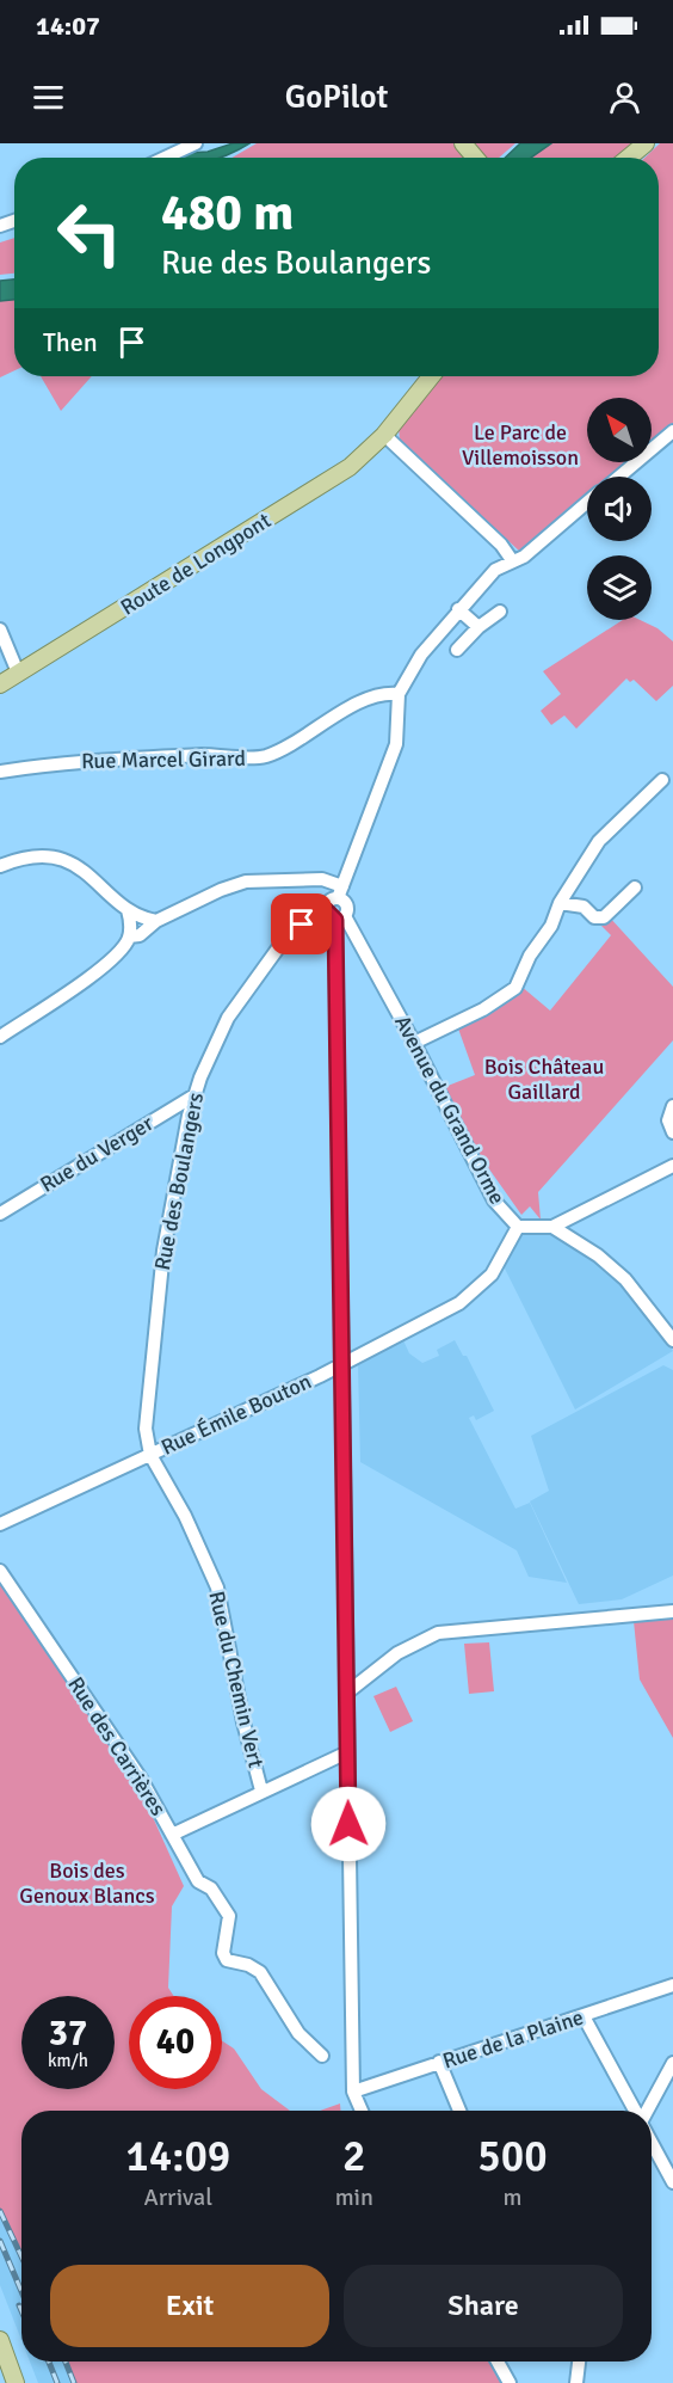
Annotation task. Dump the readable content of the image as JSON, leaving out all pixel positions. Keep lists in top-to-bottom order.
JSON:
{
  "streets": {
    "main road": ["Route de Longpont"],
    "street": [
      "Rue Marcel Girard",
      "Avenue du Grand Orme",
      "Rue du Verger",
      "Rue des Boulangers",
      "Rue Émile Bouton",
      "Rue du Chemin Vert",
      "Rue des Carrières",
      "Rue de la Plaine"
    ]
  },
  "crossings": [
    ["Avenue du Grand Orme", "Rue des Boulangers"],
    ["Avenue du Grand Orme", "Rue Émile Bouton"],
    ["Rue du Verger", "Rue des Boulangers"],
    ["Rue des Boulangers", "Rue Émile Bouton"],
    ["Rue des Boulangers", "Rue du Chemin Vert"],
    ["Rue Émile Bouton", "Rue du Chemin Vert"],
    ["Rue du Chemin Vert", "Rue des Carrières"]
  ],
  "parks": ["Le Parc de Villemoisson", "Bois Château Gaillard", "Bois des Genoux Blancs"],
  "north": "top left",
  "page": {
    "status": "14:07",
    "header": "GoPilot",
    "turn": ["480 m", "Rue des Boulangers"],
    "then": "Then",
    "speed": "37 km/h",
    "limit": "40",
    "eta": [
      "14:09",
      "Arrival",
      "2",
      "min",
      "500",
      "m"
    ],
    "buttons": ["Exit", "Share"]
  }
}
